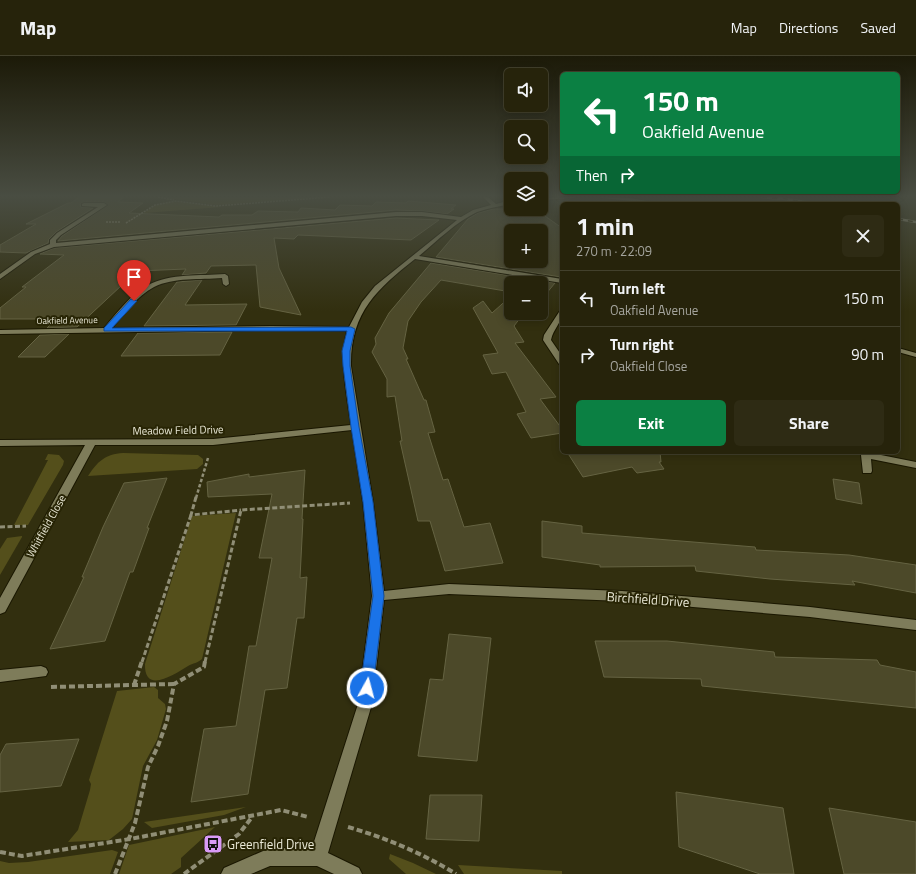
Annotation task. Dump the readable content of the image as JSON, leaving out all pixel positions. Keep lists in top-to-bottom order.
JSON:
{
  "streets": {
    "street": [
      "Oakfield Avenue",
      "Meadow Field Drive",
      "Whitfield Close",
      "Birchfield Drive"
    ]
  },
  "crossings": [
    ["Meadow Field Drive", "Whitfield Close"]
  ],
  "places": {
    "bus stop": ["Greenfield Drive"]
  },
  "page": {
    "header": "Map",
    "nav": ["Map", "Directions", "Saved"],
    "map_buttons": ["+", "−"],
    "turn": ["150 m", "Oakfield Avenue"],
    "then": "Then",
    "heading": ["1 min", "270 m · 22:09"],
    "list": [
      {
        "name": "Turn left",
        "note": "Oakfield Avenue",
        "value": "150 m"
      },
      {
        "name": "Turn right",
        "note": "Oakfield Close",
        "value": "90 m"
      }
    ],
    "buttons": ["Exit", "Share"]
  }
}
